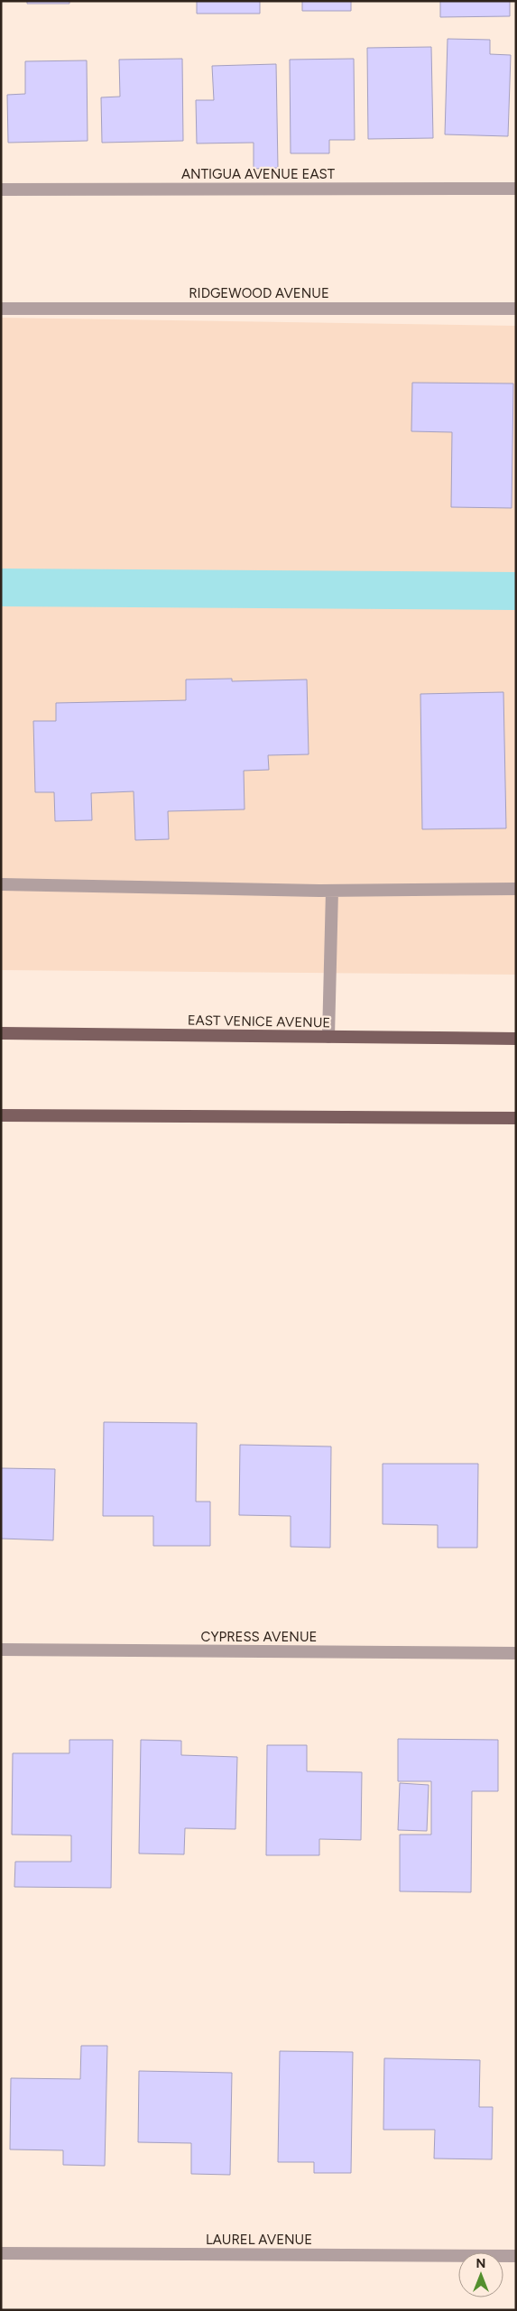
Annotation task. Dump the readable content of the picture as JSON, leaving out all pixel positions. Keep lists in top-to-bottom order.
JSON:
{
  "streets": {
    "main road": ["EAST VENICE AVENUE"],
    "street": [
      "ANTIGUA AVENUE EAST",
      "RIDGEWOOD AVENUE",
      "CYPRESS AVENUE",
      "LAUREL AVENUE"
    ]
  },
  "north": "top"
}
